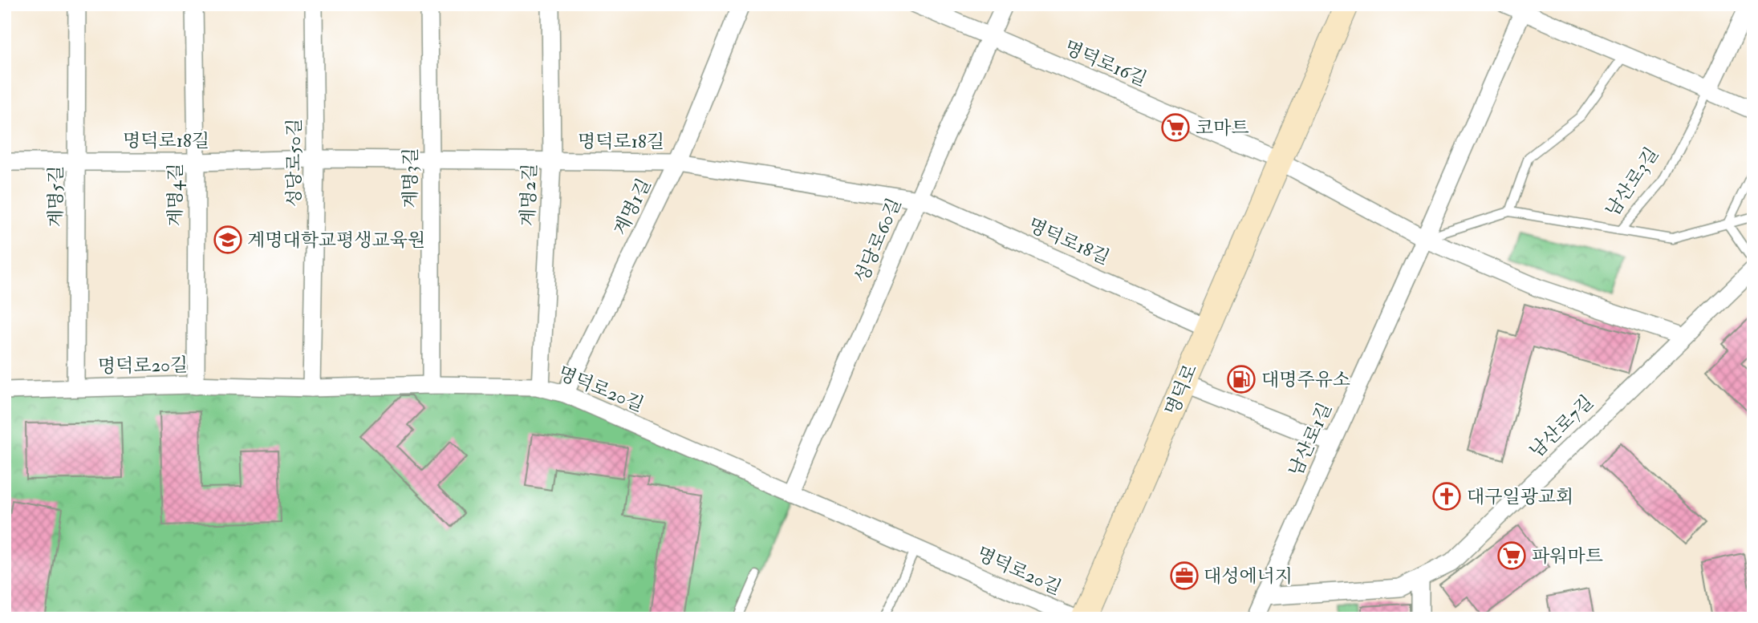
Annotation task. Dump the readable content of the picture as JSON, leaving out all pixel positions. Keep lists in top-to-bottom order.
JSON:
{
  "streets": {
    "main road": ["명덕로"],
    "street": [
      "명덕로16길",
      "명덕로18길",
      "성당로50길",
      "계명3길",
      "계명4길",
      "계명2길",
      "계명5길",
      "계명1길",
      "성당로60길",
      "명덕로20길",
      "남산로7길",
      "남산로1길"
    ],
    "lane": ["남산로3길"]
  },
  "crossings": [
    ["명덕로16길", "성당로60길"],
    ["명덕로16길", "명덕로"],
    ["명덕로18길", "성당로50길"],
    ["명덕로18길", "계명3길"],
    ["명덕로18길", "계명4길"],
    ["명덕로18길", "계명2길"],
    ["명덕로18길", "계명5길"],
    ["명덕로18길", "계명1길"],
    ["명덕로18길", "성당로60길"],
    ["명덕로18길", "명덕로"],
    ["성당로50길", "명덕로20길"],
    ["계명3길", "명덕로20길"],
    ["계명4길", "명덕로20길"],
    ["계명2길", "명덕로20길"],
    ["계명5길", "명덕로20길"],
    ["계명1길", "명덕로20길"],
    ["성당로60길", "명덕로20길"]
  ],
  "places": {
    "supermarket": ["코마트", "파워마트"],
    "school or university": ["계명대학교평생교육원"],
    "fuel station": ["대명주유소"],
    "church": ["대구일광교회"],
    "office": ["대성에너지"]
  }
}
